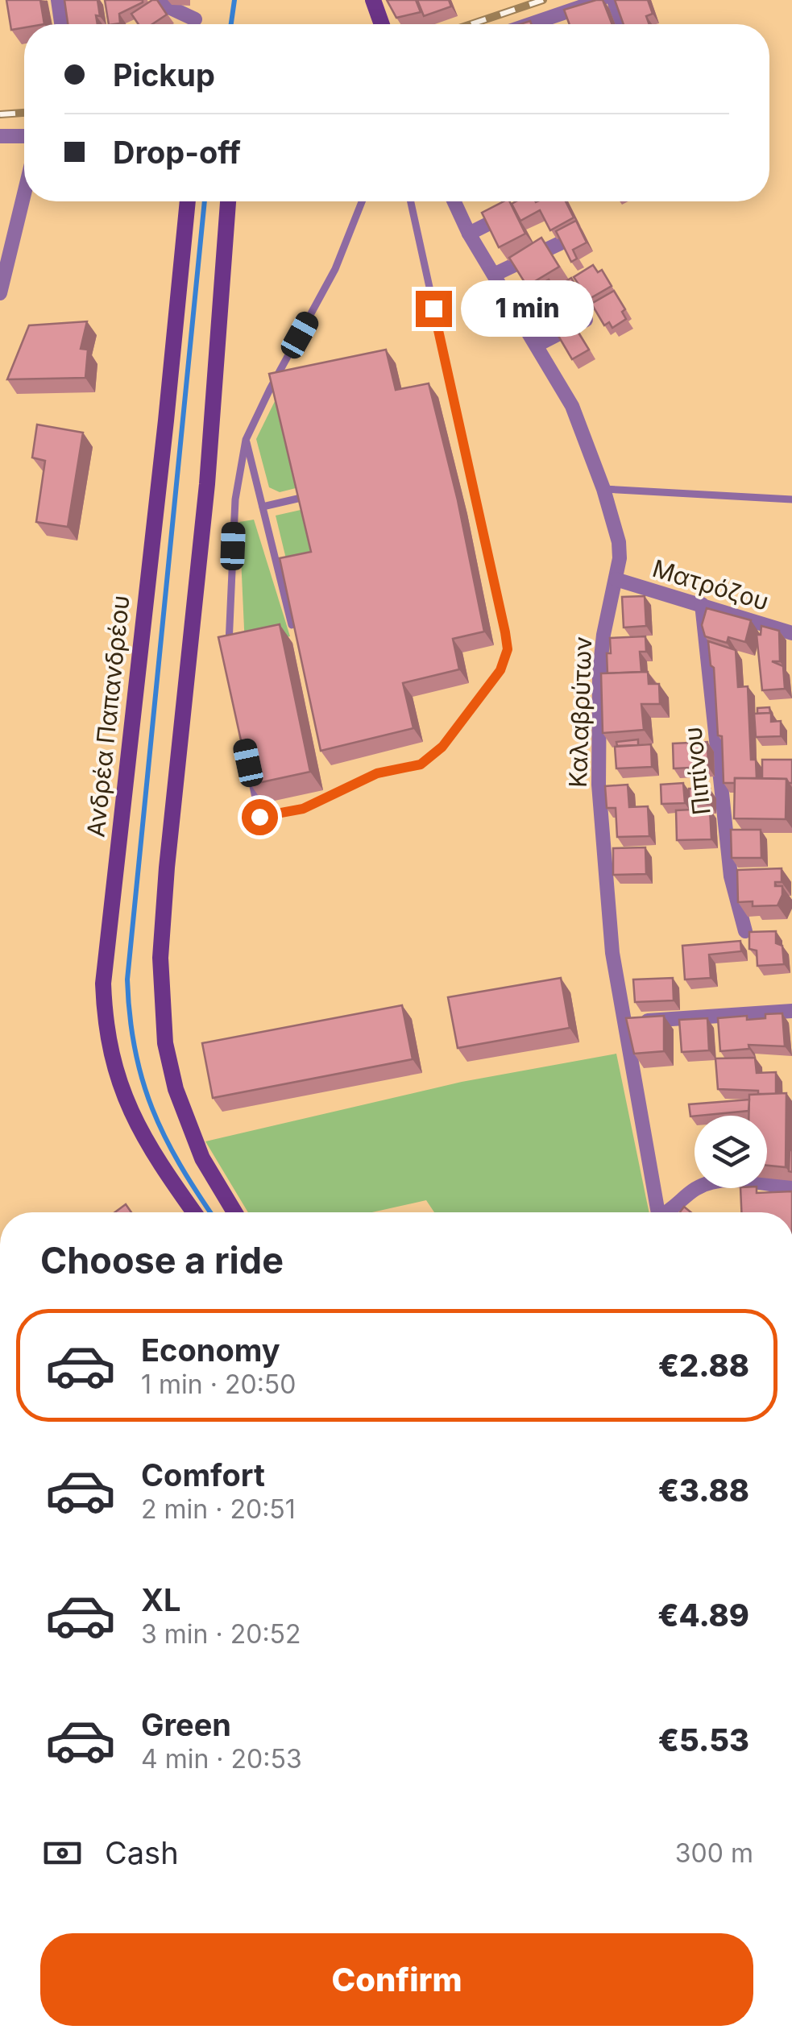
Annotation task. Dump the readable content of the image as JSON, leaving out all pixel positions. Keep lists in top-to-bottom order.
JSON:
{
  "streets": {
    "main road": ["Ανδρέα Παπανδρέου"],
    "street": ["Ματρόζου", "Καλαβρύτων", "Πιπίνου"]
  },
  "crossings": [
    ["Ματρόζου", "Καλαβρύτων"],
    ["Ματρόζου", "Πιπίνου"]
  ],
  "page": {
    "banner": ["Pickup", "Drop-off"],
    "bubble": "1 min",
    "heading": "Choose a ride",
    "list": [
      {
        "name": "Economy",
        "note": "1 min · 20:50",
        "value": "€2.88"
      },
      {
        "name": "Comfort",
        "note": "2 min · 20:51",
        "value": "€3.88"
      },
      {
        "name": "XL",
        "note": "3 min · 20:52",
        "value": "€4.89"
      },
      {
        "name": "Green",
        "note": "4 min · 20:53",
        "value": "€5.53"
      }
    ],
    "pay": ["Cash", "300 m"],
    "buttons": "Confirm"
  }
}
